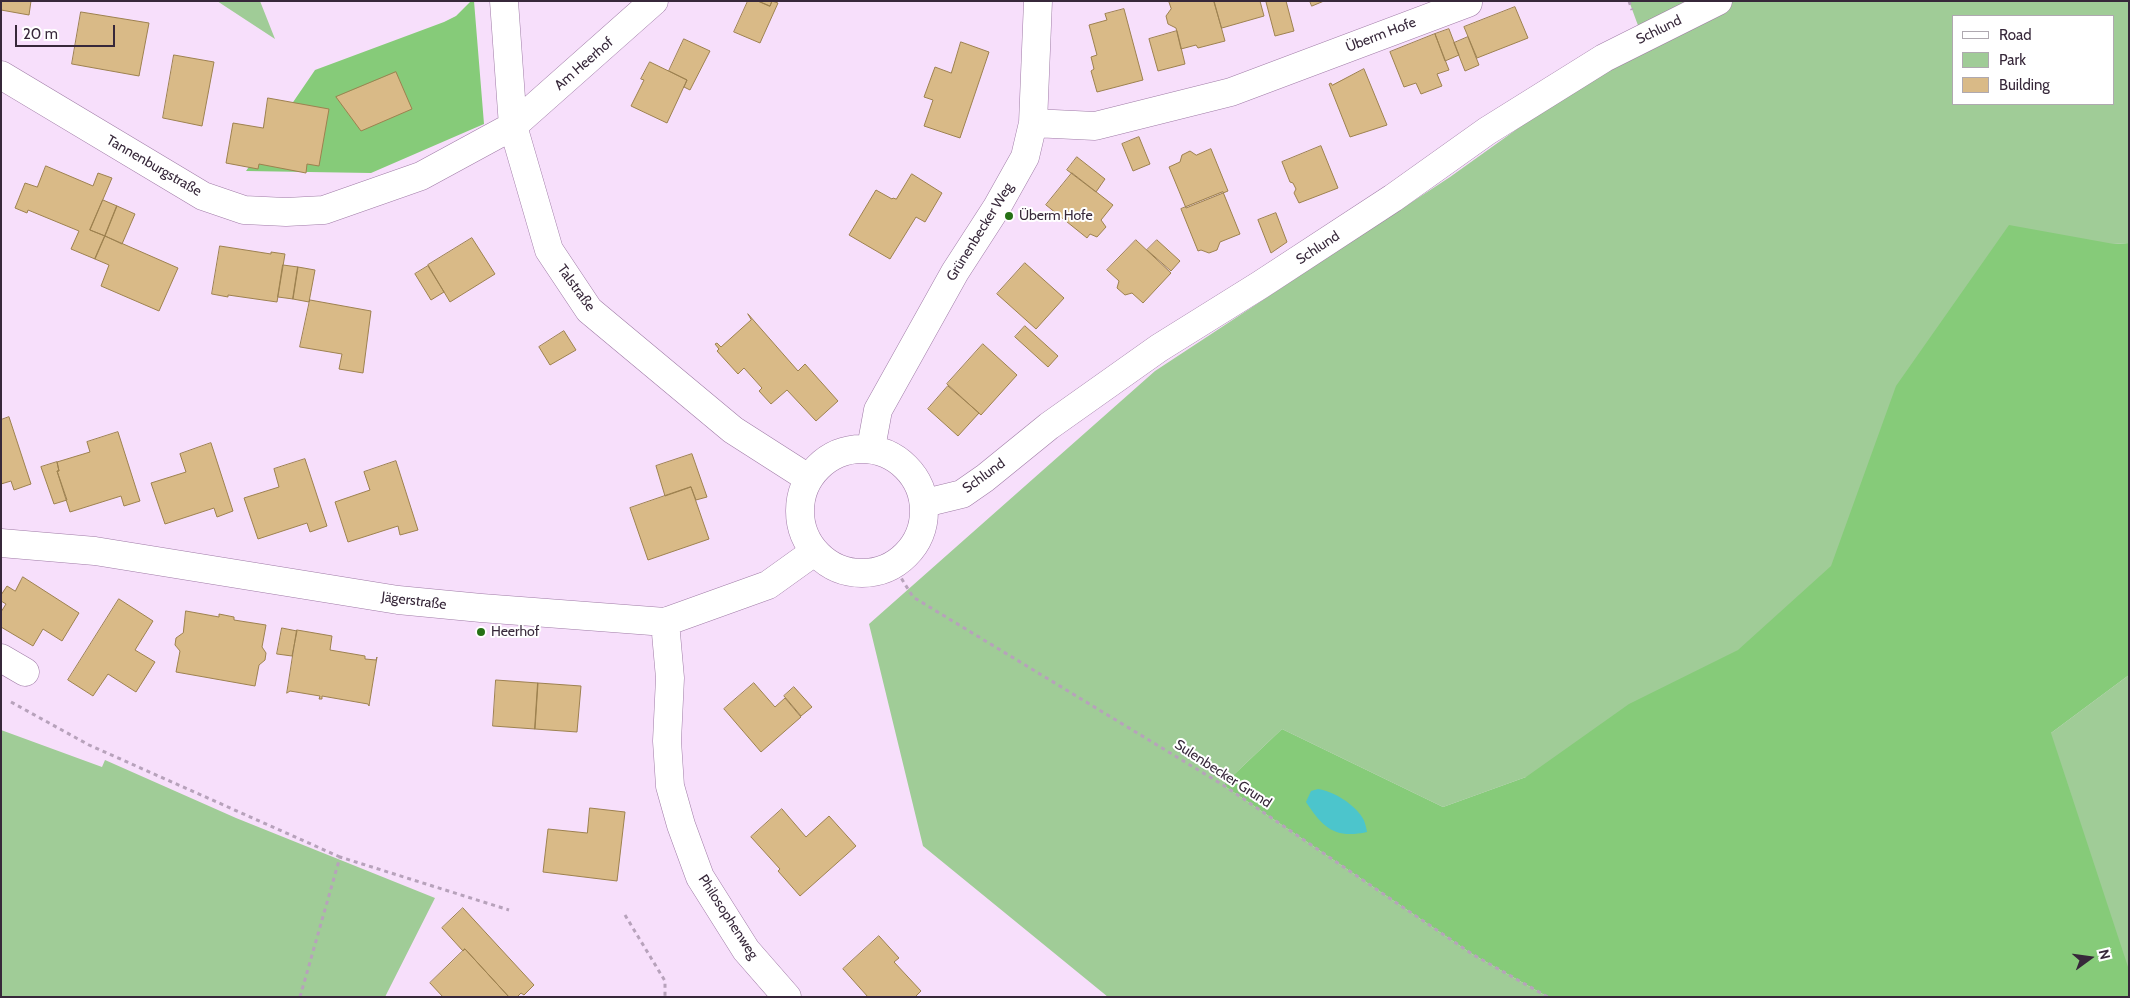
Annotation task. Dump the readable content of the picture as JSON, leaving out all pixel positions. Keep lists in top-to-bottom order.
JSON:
{
  "streets": {
    "street": [
      "Schlund",
      "Überm Hofe",
      "Am Heerhof",
      "Tannenburgstraße",
      "Grünenbecker Weg",
      "Talstraße",
      "Jägerstraße",
      "Philosophenweg"
    ],
    "path": ["Sulenbecker Grund"]
  },
  "crossings": [
    ["Schlund", "Grünenbecker Weg"],
    ["Schlund", "Talstraße"],
    ["Schlund", "Jägerstraße"],
    ["Schlund", "Sulenbecker Grund"],
    ["Überm Hofe", "Grünenbecker Weg"],
    ["Am Heerhof", "Tannenburgstraße"],
    ["Am Heerhof", "Talstraße"],
    ["Tannenburgstraße", "Talstraße"],
    ["Grünenbecker Weg", "Talstraße"],
    ["Grünenbecker Weg", "Jägerstraße"],
    ["Grünenbecker Weg", "Sulenbecker Grund"],
    ["Talstraße", "Jägerstraße"],
    ["Talstraße", "Sulenbecker Grund"],
    ["Jägerstraße", "Sulenbecker Grund"],
    ["Jägerstraße", "Philosophenweg"]
  ],
  "places": ["Überm Hofe", "Heerhof"],
  "legend": ["Road", "Park", "Building"],
  "scale_bar": "20 m",
  "north": "right"
}
